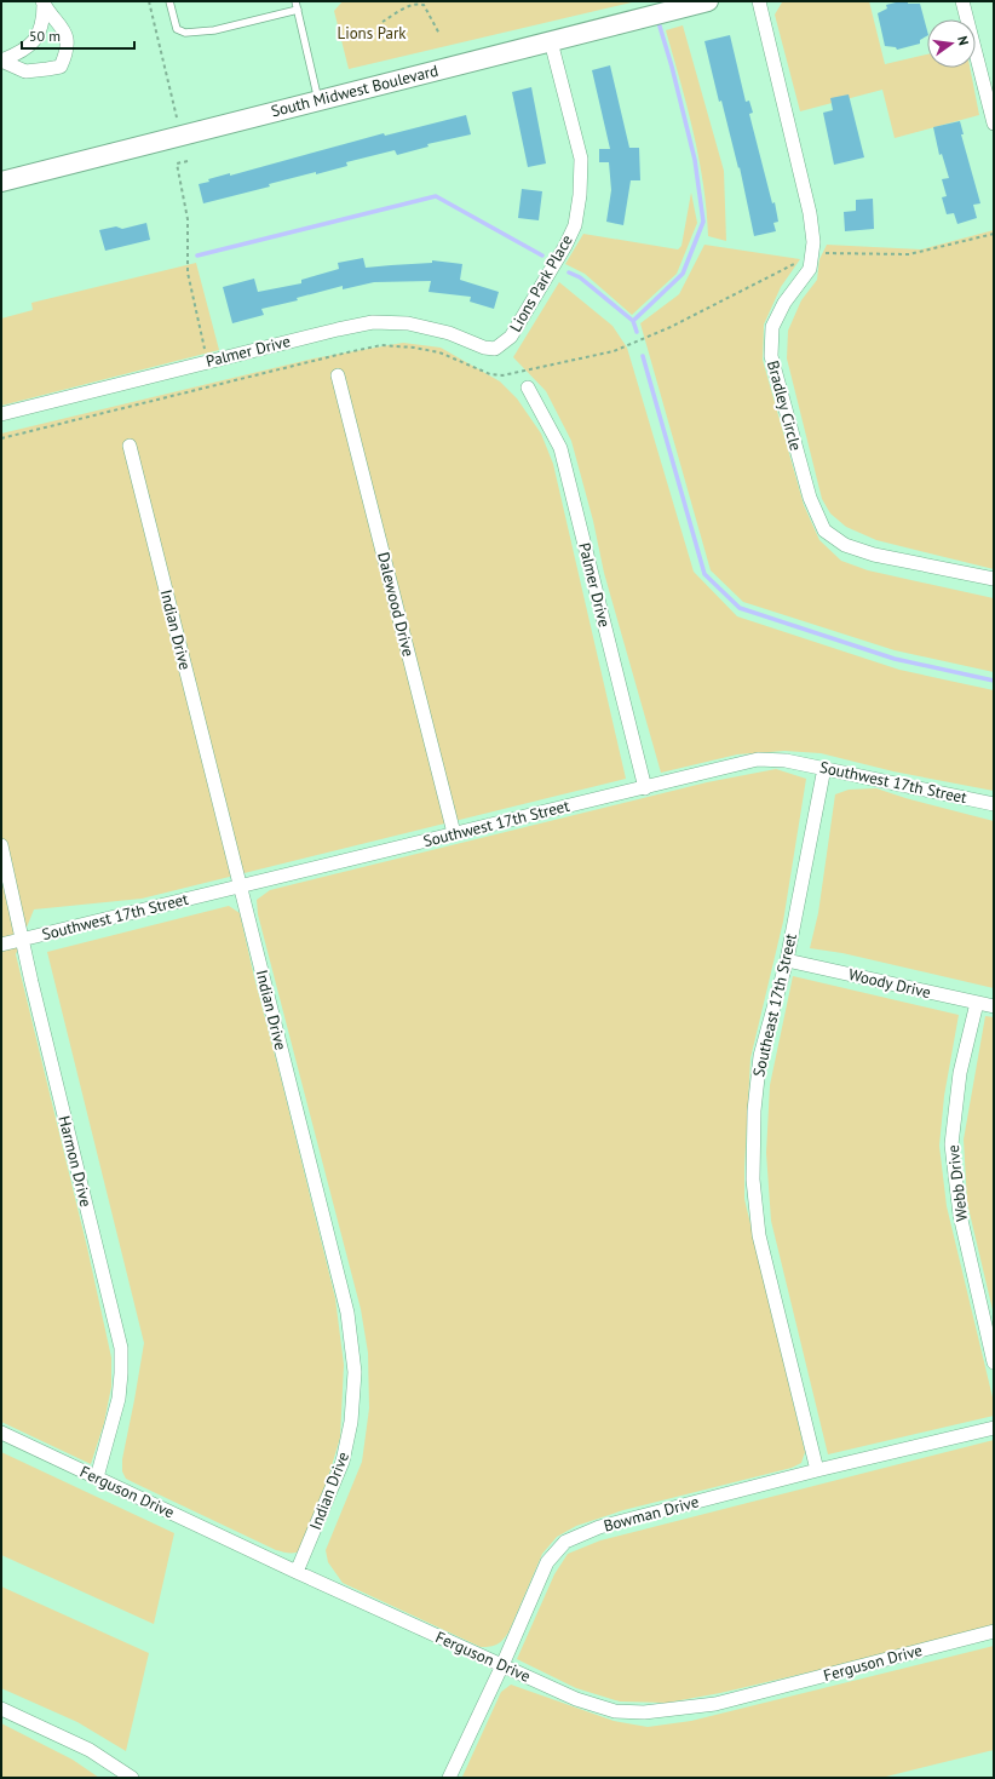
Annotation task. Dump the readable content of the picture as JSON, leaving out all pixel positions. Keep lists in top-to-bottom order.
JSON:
{
  "streets": {
    "main road": ["South Midwest Boulevard"],
    "street": [
      "Lions Park Place",
      "Palmer Drive",
      "Bradley Circle",
      "Dalewood Drive",
      "Indian Drive",
      "Southwest 17th Street",
      "Woody Drive",
      "Southeast 17th Street",
      "Harmon Drive",
      "Webb Drive",
      "Ferguson Drive",
      "Bowman Drive"
    ]
  },
  "crossings": [
    ["South Midwest Boulevard", "Lions Park Place"],
    ["Lions Park Place", "Palmer Drive"],
    ["Palmer Drive", "Southwest 17th Street"],
    ["Dalewood Drive", "Southwest 17th Street"],
    ["Indian Drive", "Southwest 17th Street"],
    ["Indian Drive", "Ferguson Drive"],
    ["Southwest 17th Street", "Southeast 17th Street"],
    ["Southwest 17th Street", "Harmon Drive"],
    ["Woody Drive", "Southeast 17th Street"],
    ["Woody Drive", "Webb Drive"],
    ["Southeast 17th Street", "Bowman Drive"],
    ["Harmon Drive", "Ferguson Drive"],
    ["Ferguson Drive", "Bowman Drive"]
  ],
  "parks": ["Lions Park"],
  "scale_bar": "50 m",
  "north": "right"
}
